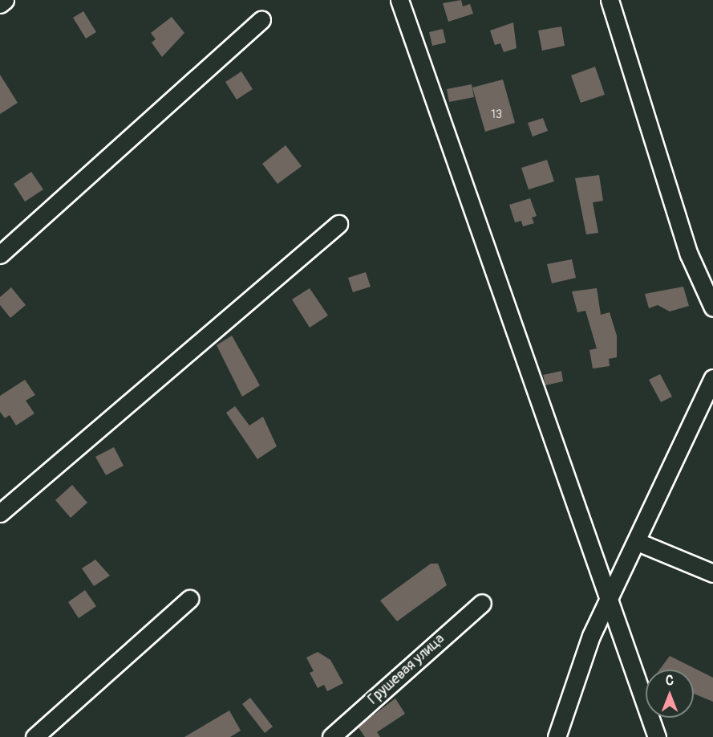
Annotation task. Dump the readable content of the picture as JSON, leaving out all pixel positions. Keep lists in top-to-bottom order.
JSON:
{
  "streets": {
    "street": ["Грушевая улица"]
  },
  "house_numbers": ["13"],
  "north": "top"
}
